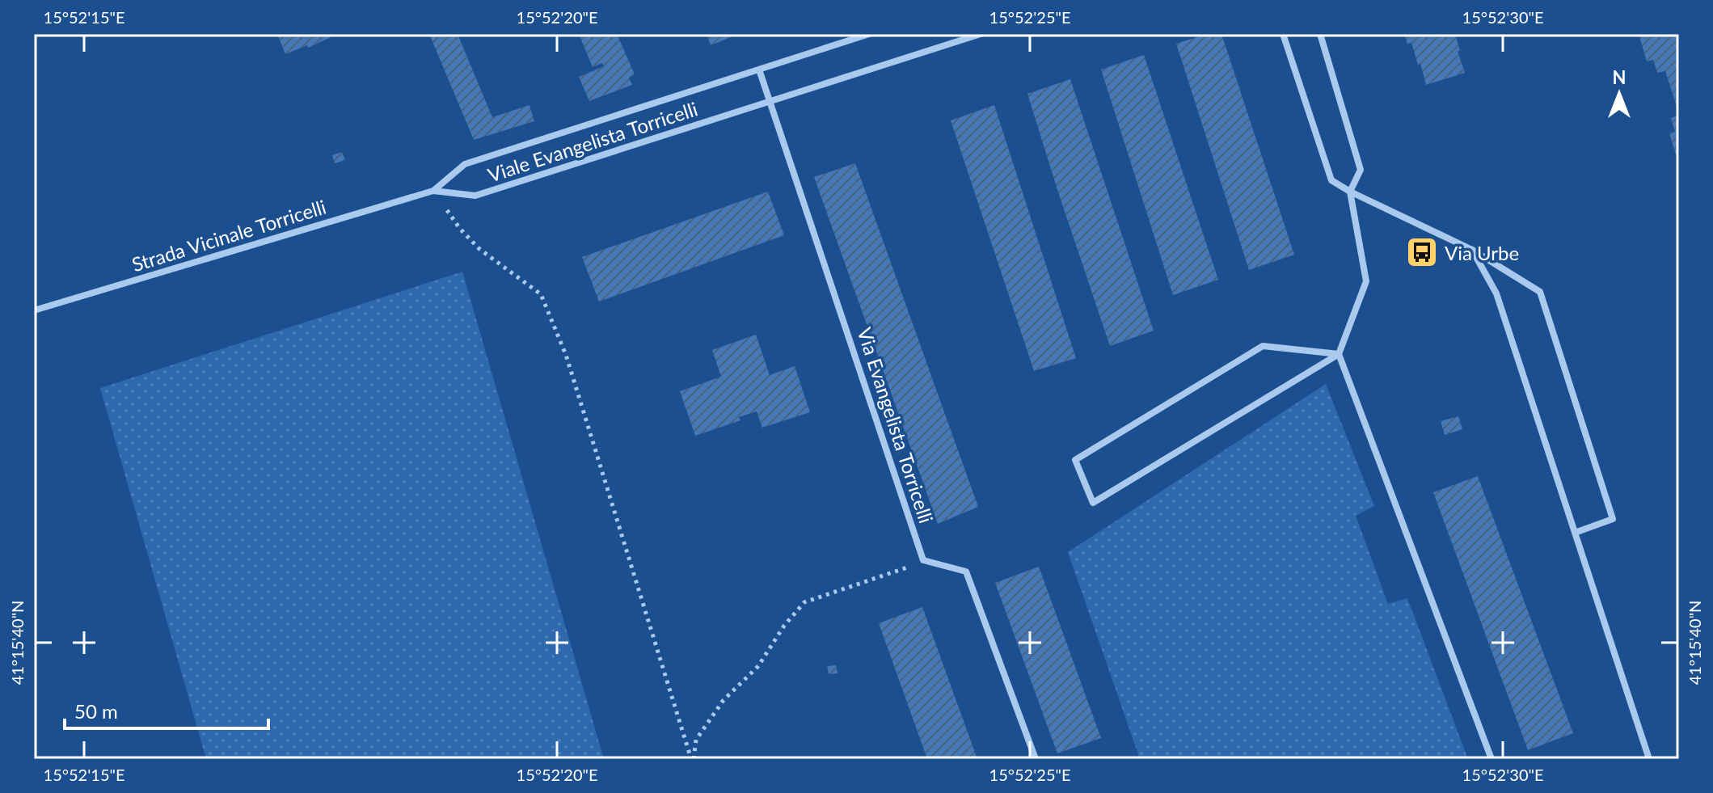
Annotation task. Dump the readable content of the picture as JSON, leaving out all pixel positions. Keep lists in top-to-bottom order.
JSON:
{
  "streets": {
    "street": ["Viale Evangelista Torricelli", "Strada Vicinale Torricelli", "Via Evangelista Torricelli"]
  },
  "crossings": [
    ["Viale Evangelista Torricelli", "Strada Vicinale Torricelli"],
    ["Viale Evangelista Torricelli", "Via Evangelista Torricelli"]
  ],
  "places": {
    "bus stop": ["Via Urbe"]
  },
  "scale_bar": "50 m",
  "north": "top",
  "coordinates": [
    "15°52'15\"E",
    "15°52'20\"E",
    "15°52'25\"E",
    "15°52'30\"E",
    "41°15'40\"N"
  ]
}
